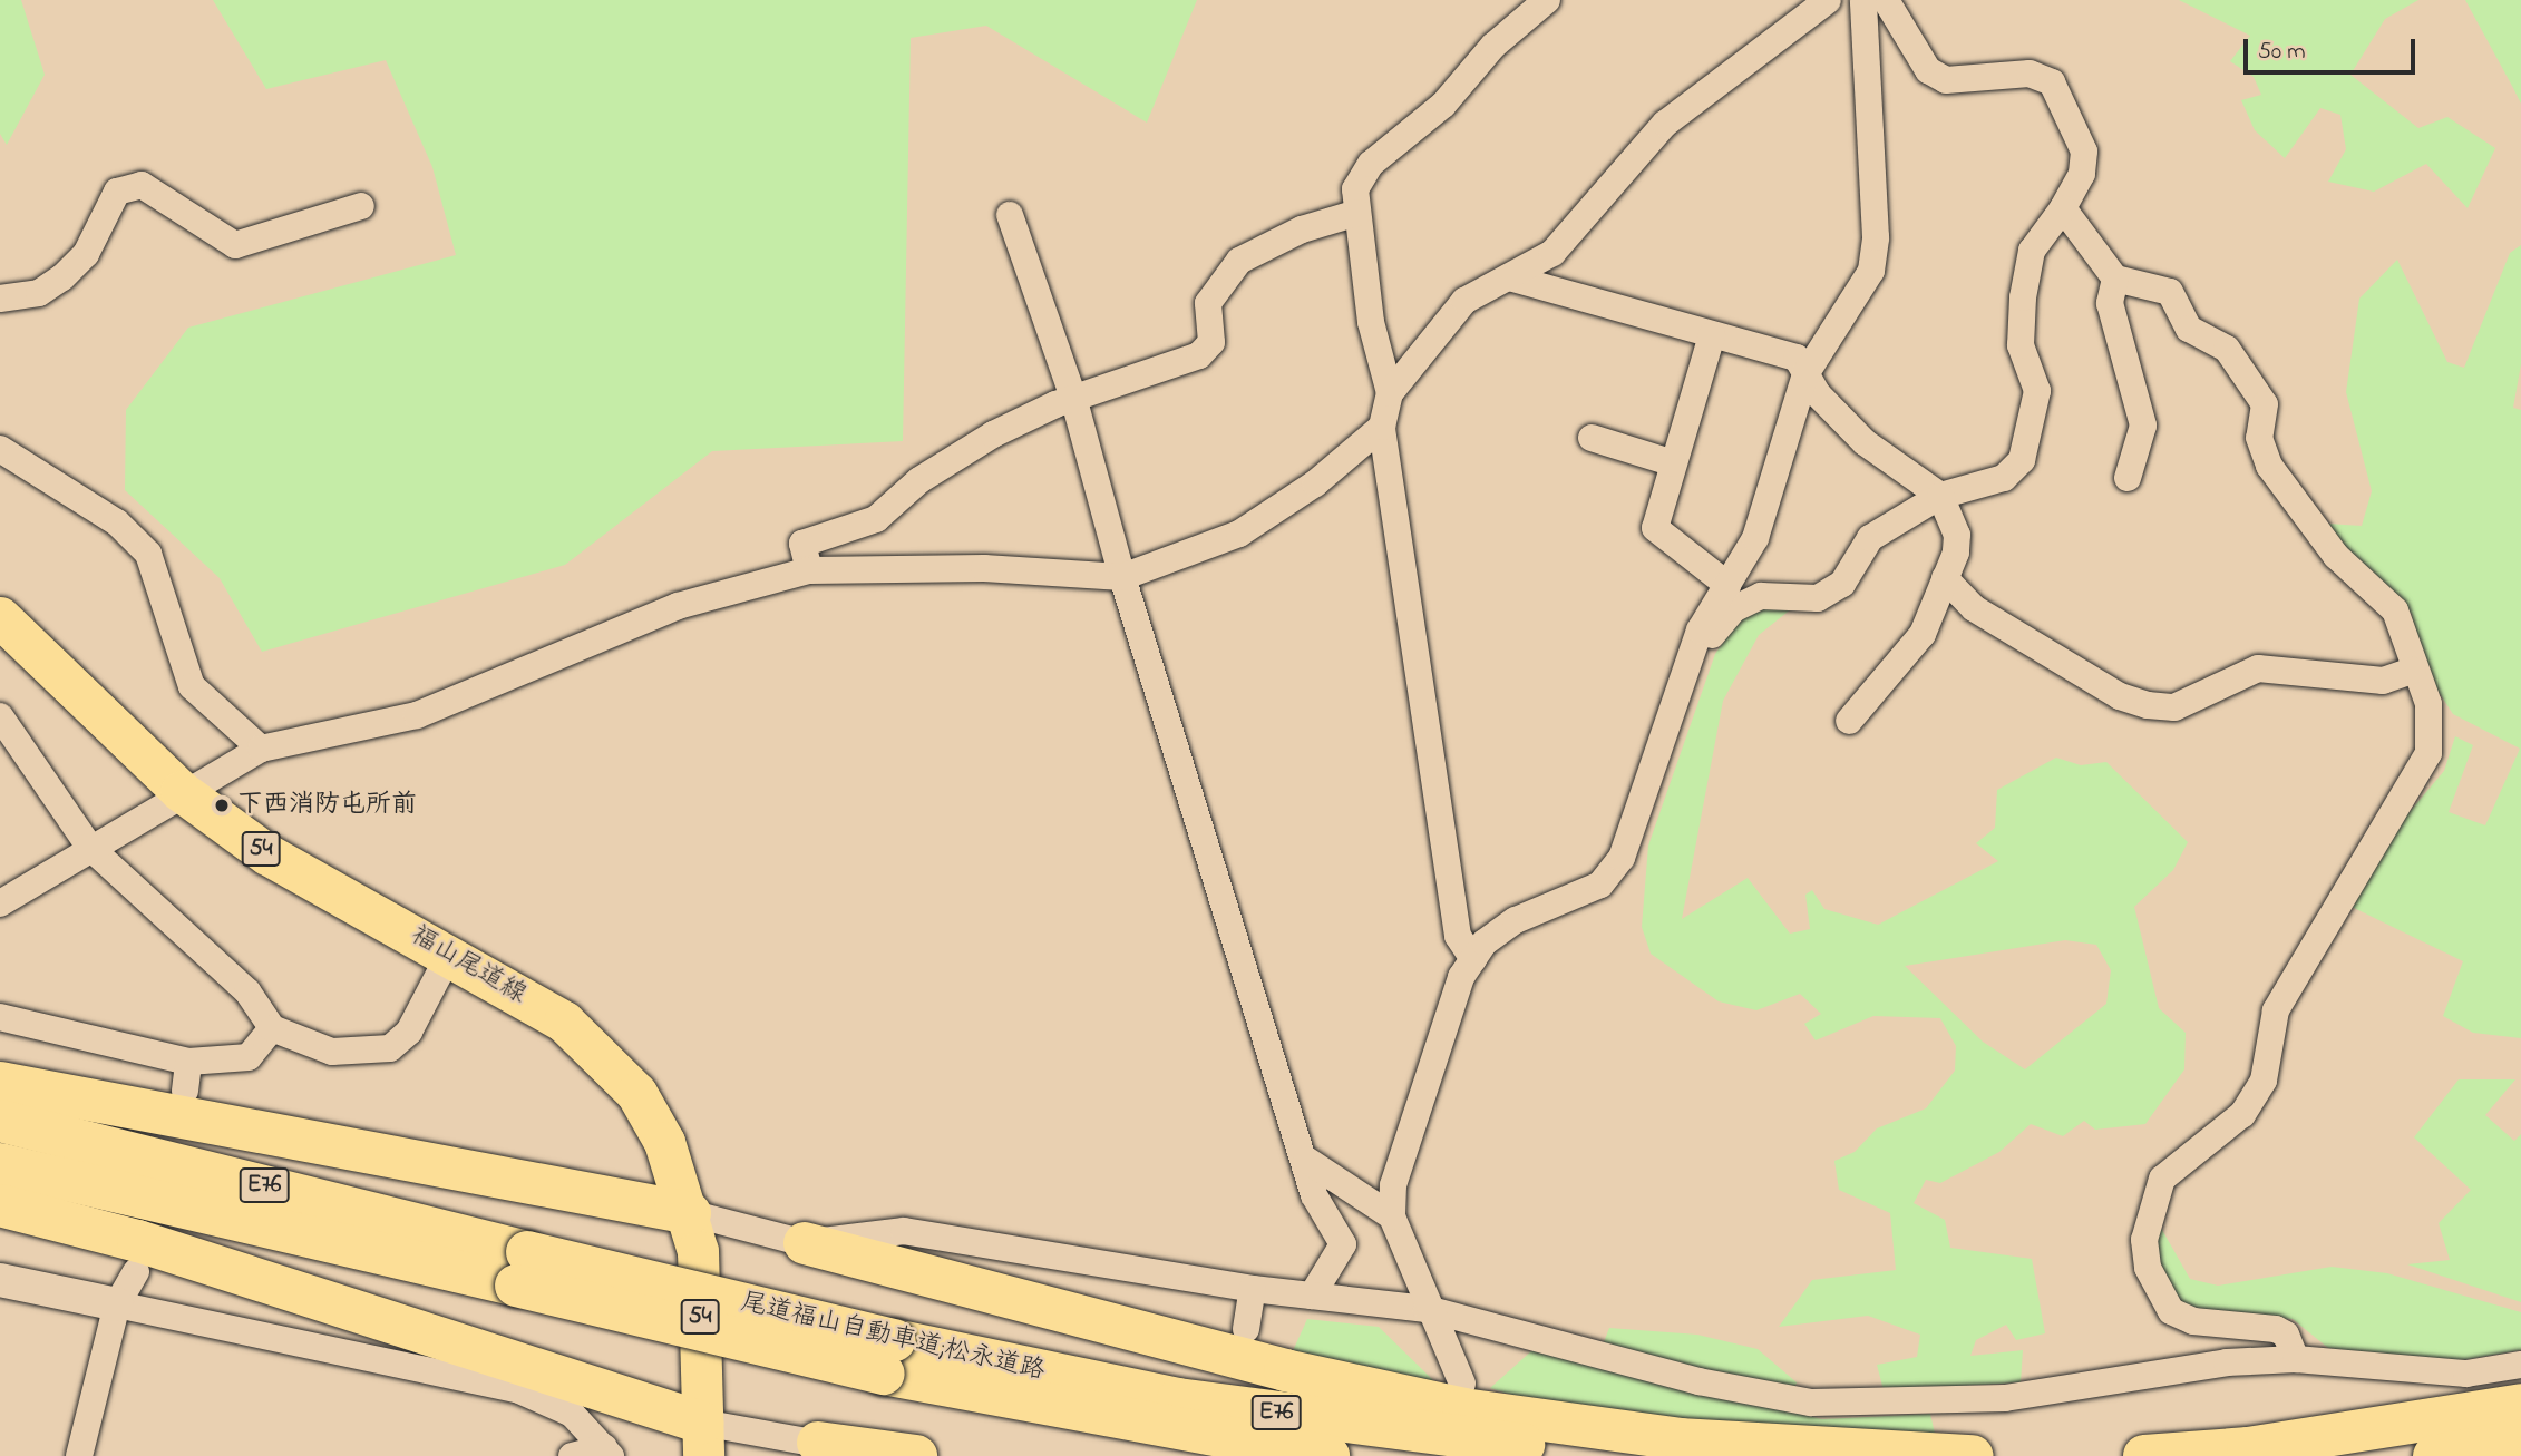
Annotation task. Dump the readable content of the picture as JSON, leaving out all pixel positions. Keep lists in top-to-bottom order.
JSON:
{
  "streets": {
    "highway": ["E76", "尾道福山自動車道;松永道路"],
    "main road": ["54", "福山尾道線"]
  },
  "places": ["下西消防屯所前"],
  "scale_bar": "50 m"
}
